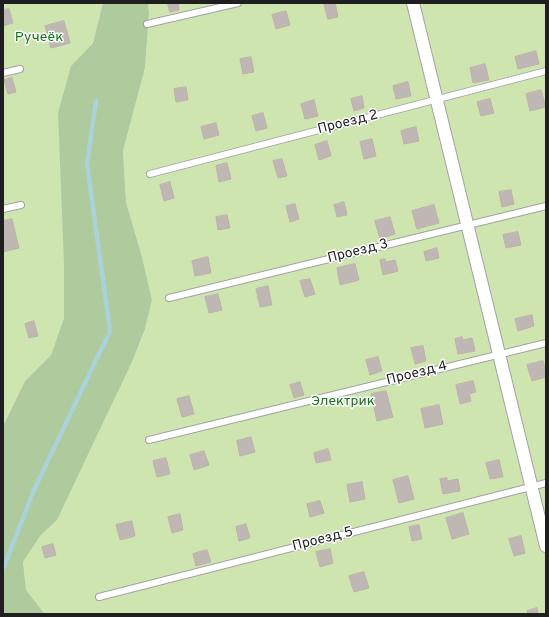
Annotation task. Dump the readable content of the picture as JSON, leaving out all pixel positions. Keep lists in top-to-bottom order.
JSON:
{
  "streets": {
    "lane": [
      "Проезд 2",
      "Проезд 3",
      "Проезд 4",
      "Проезд 5"
    ]
  },
  "parks": ["Ручеёк", "Электрик"]
}
